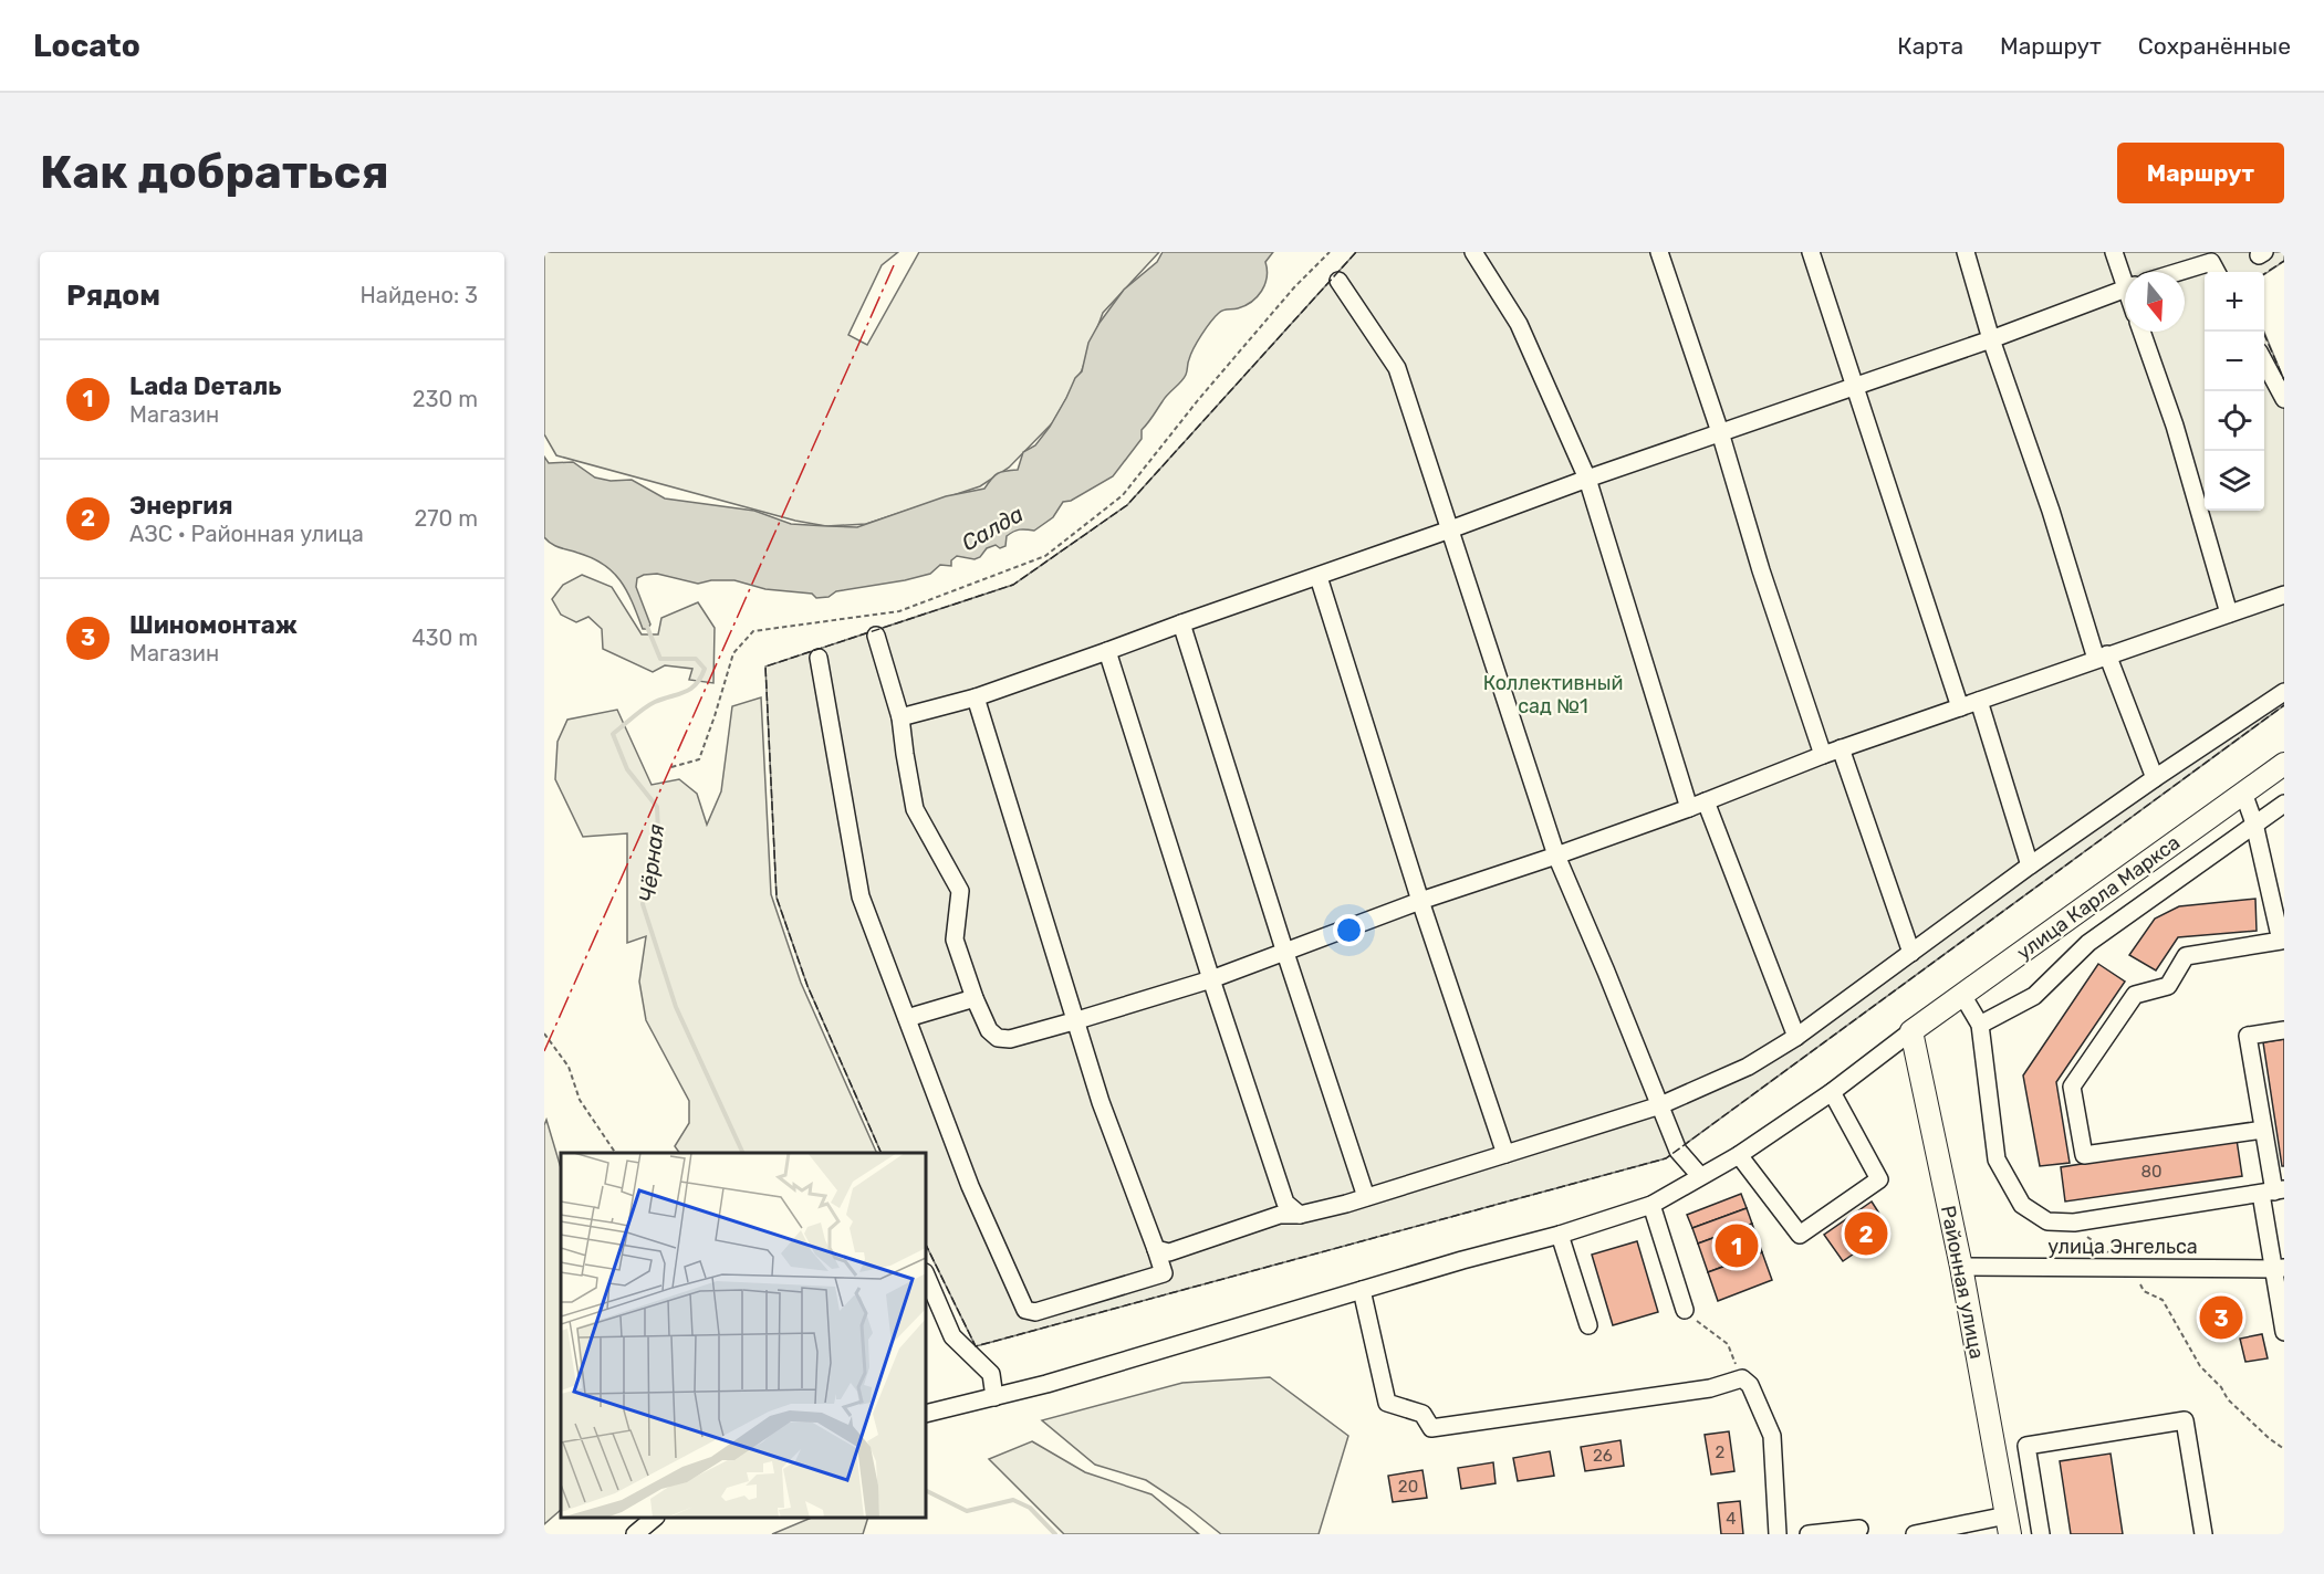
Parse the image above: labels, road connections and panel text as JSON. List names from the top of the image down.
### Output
{
  "streets": {
    "main road": ["улица Карла Маркса", "Районная улица"],
    "street": ["улица Энгельса"]
  },
  "crossings": [
    ["улица Карла Маркса", "Районная улица"],
    ["улица Энгельса", "Районная улица"]
  ],
  "water": ["Салда", "Чёрная"],
  "parks": ["Коллективный сад №1"],
  "house_numbers": [
    "80",
    "2",
    "26",
    "20",
    "4"
  ],
  "north": "bottom",
  "page": {
    "header": "Locato",
    "nav": ["Карта", "Маршрут", "Сохранённые"],
    "buttons": "Маршрут",
    "title": "Как добраться",
    "heading": ["Рядом", "Найдено: 3"],
    "map_buttons": ["+", "−"],
    "list": [
      {
        "mark": "1",
        "name": "Lada Dеталь",
        "note": "Магазин",
        "value": "230 m"
      },
      {
        "mark": "2",
        "name": "Энергия",
        "note": "АЗС · Районная улица",
        "value": "270 m"
      },
      {
        "mark": "3",
        "name": "Шиномонтаж",
        "note": "Магазин",
        "value": "430 m"
      }
    ],
    "pins": ["2", "1", "3"]
  }
}
